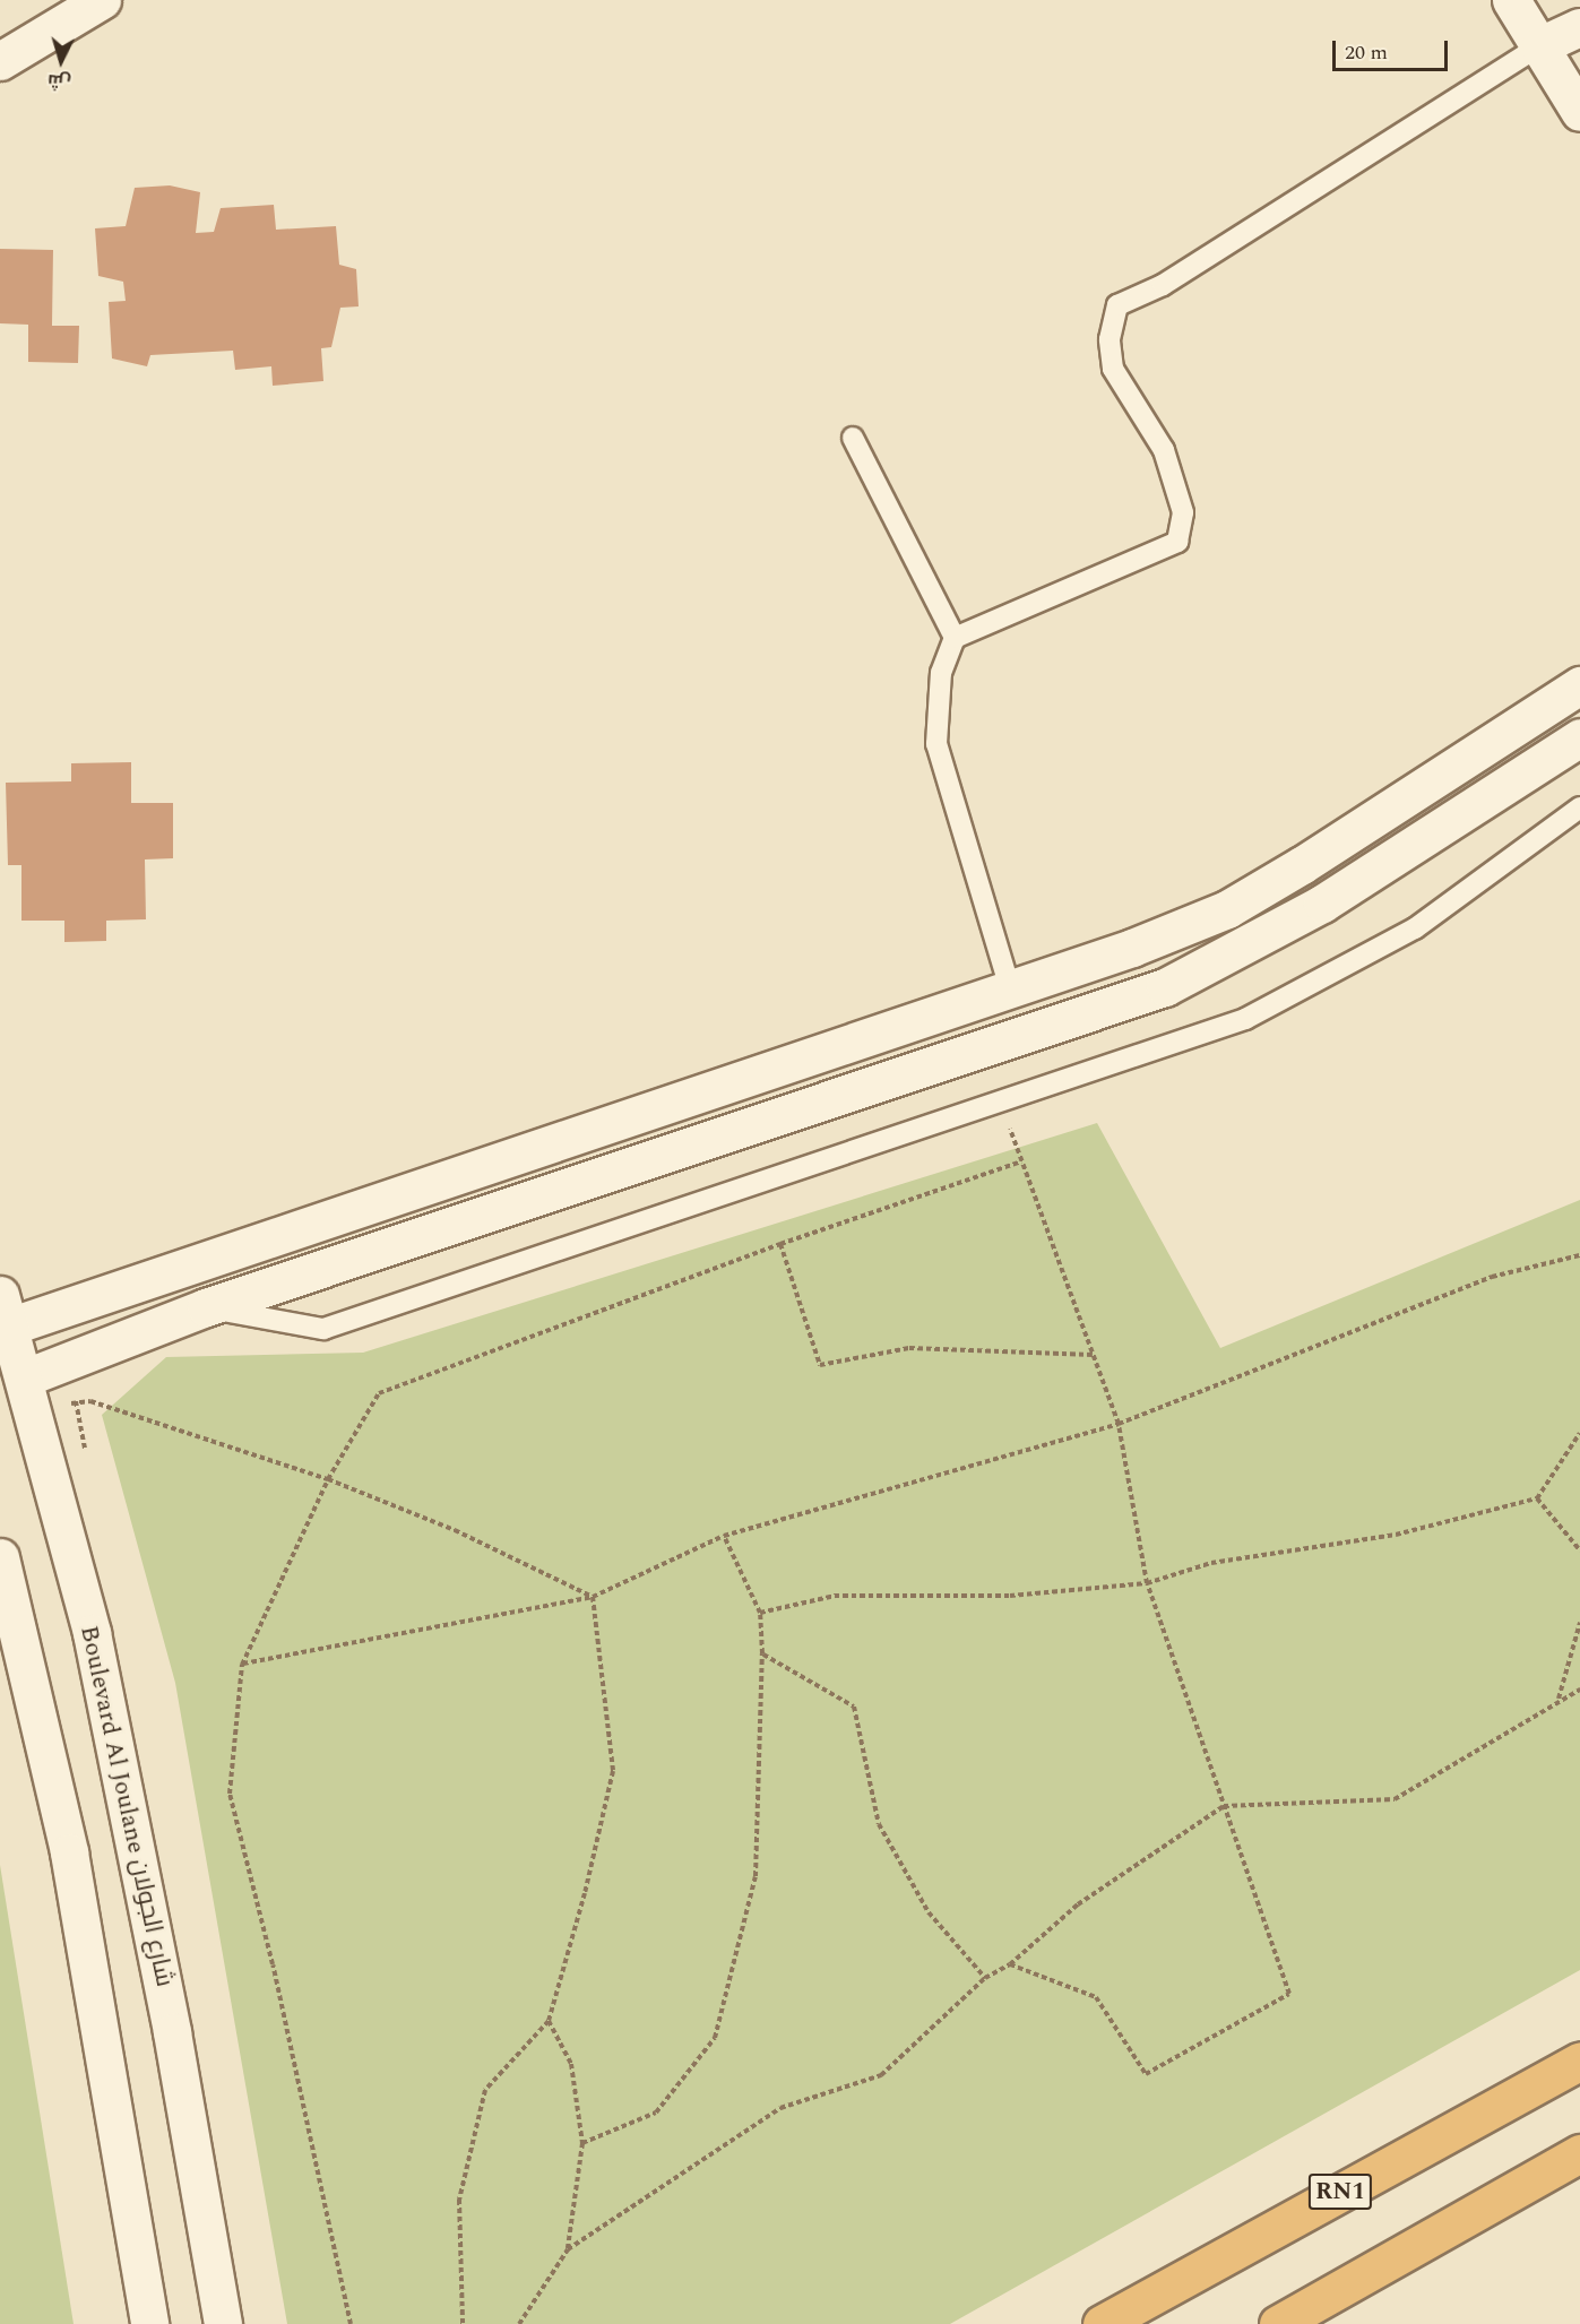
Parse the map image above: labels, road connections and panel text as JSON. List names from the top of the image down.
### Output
{
  "streets": {
    "highway": ["RN1"],
    "street": ["Boulevard Al Joulane شارع الجولان"]
  },
  "scale_bar": "20 m",
  "north": "bottom"
}
